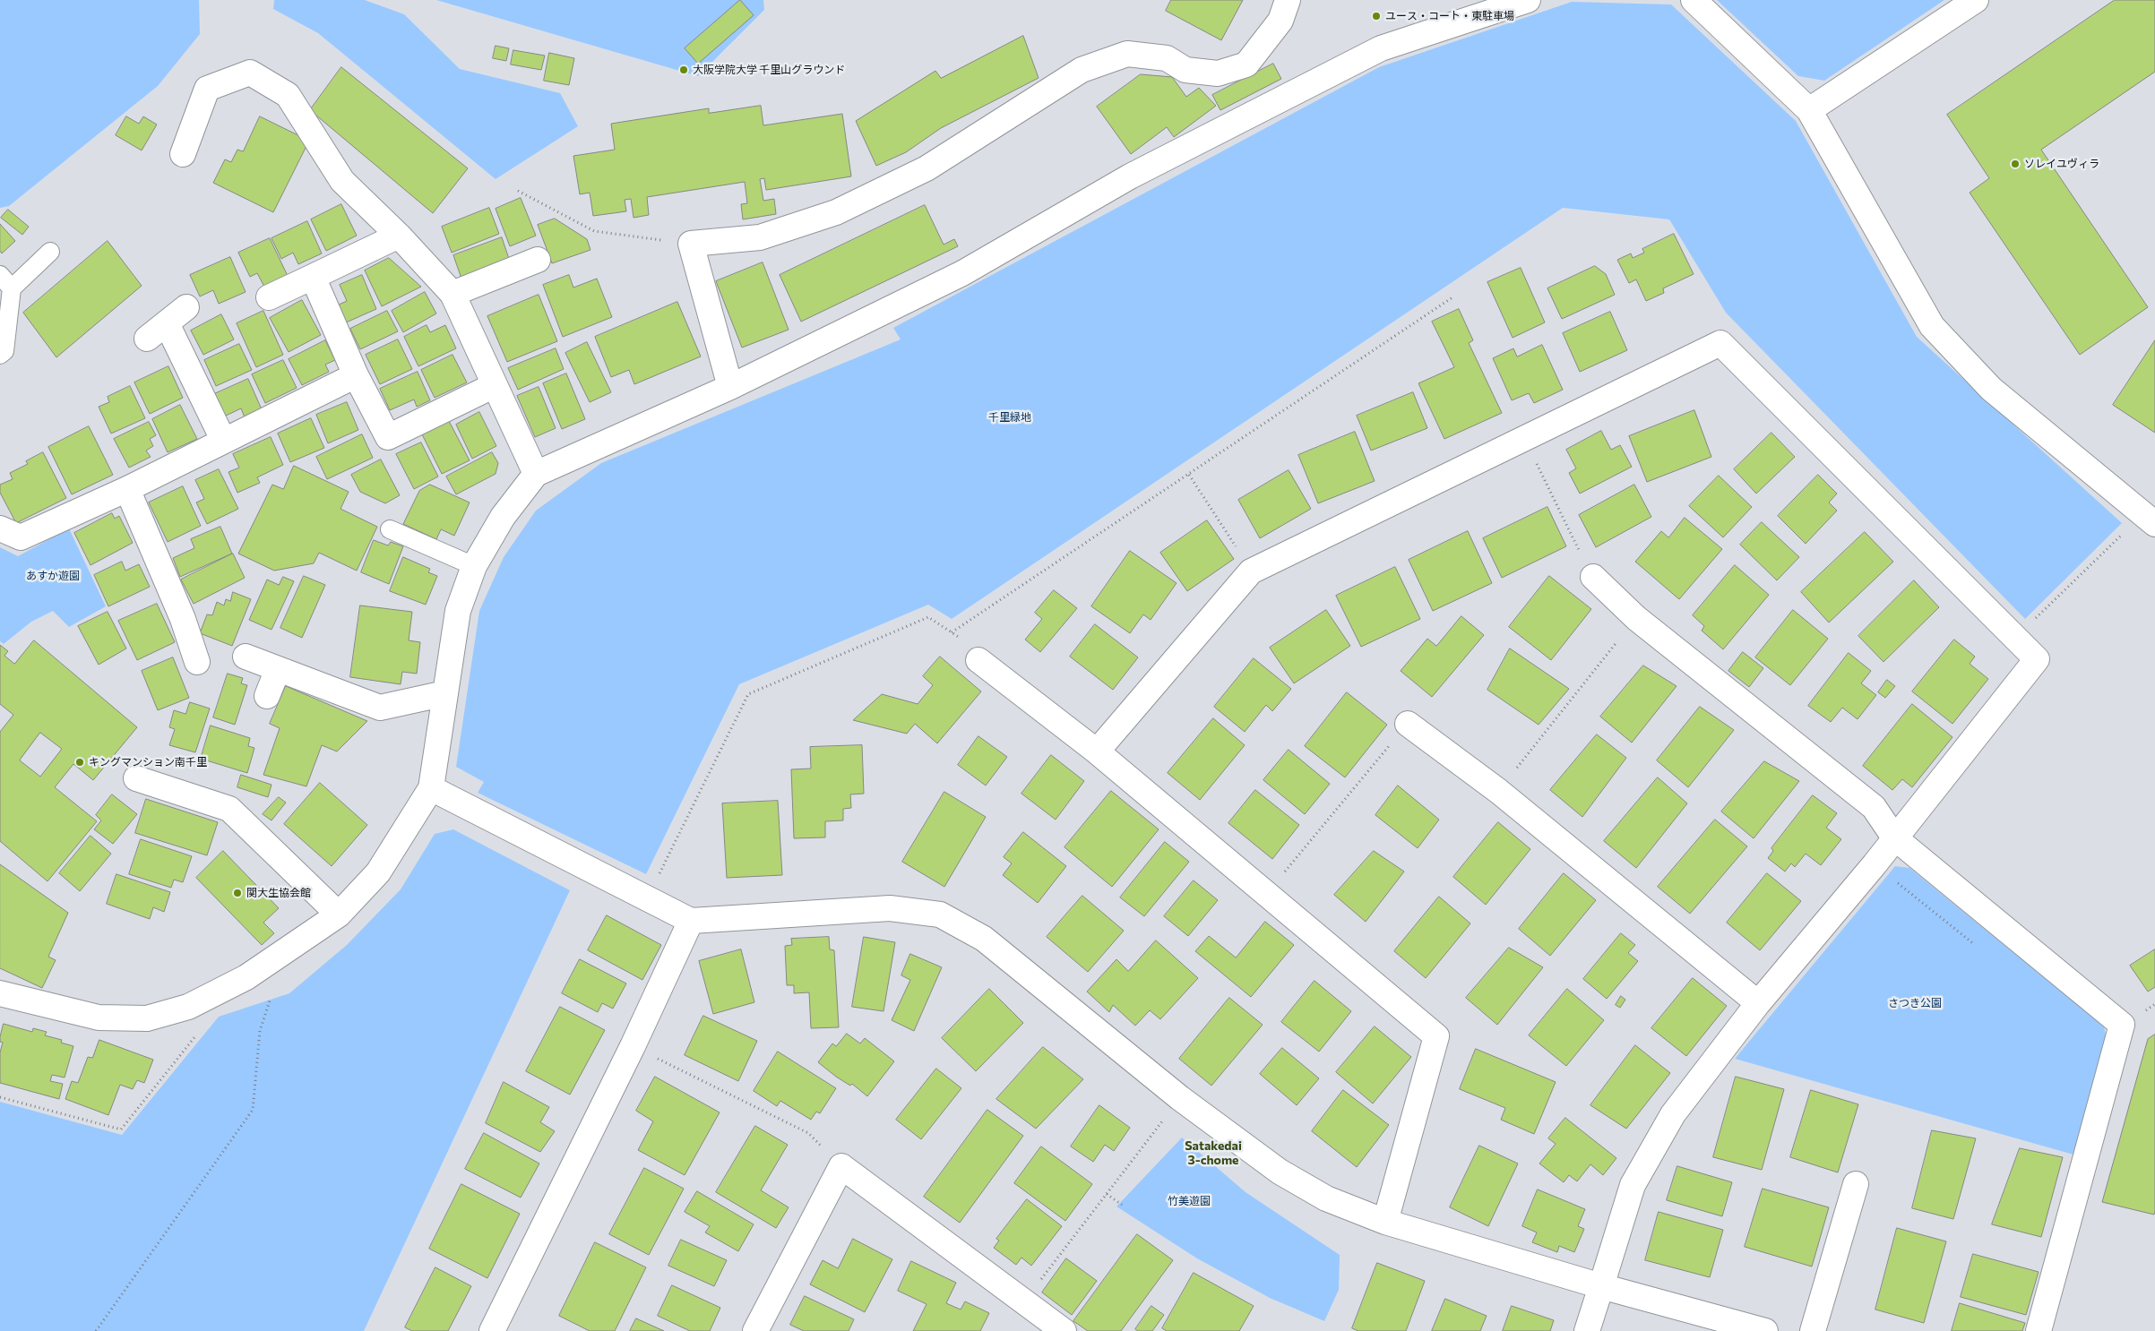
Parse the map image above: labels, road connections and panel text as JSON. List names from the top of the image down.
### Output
{
  "districts": ["Satakedai 3-chome"],
  "parks": [
    "千里緑地",
    "あすか遊園",
    "さつき公園",
    "竹美遊園"
  ],
  "places": [
    "ユース・コート・東駐車場",
    "大阪学院大学 千里山グラウンド",
    "ソレイユヴィラ",
    "キングマンション南千里",
    "関大生協会館"
  ]
}
